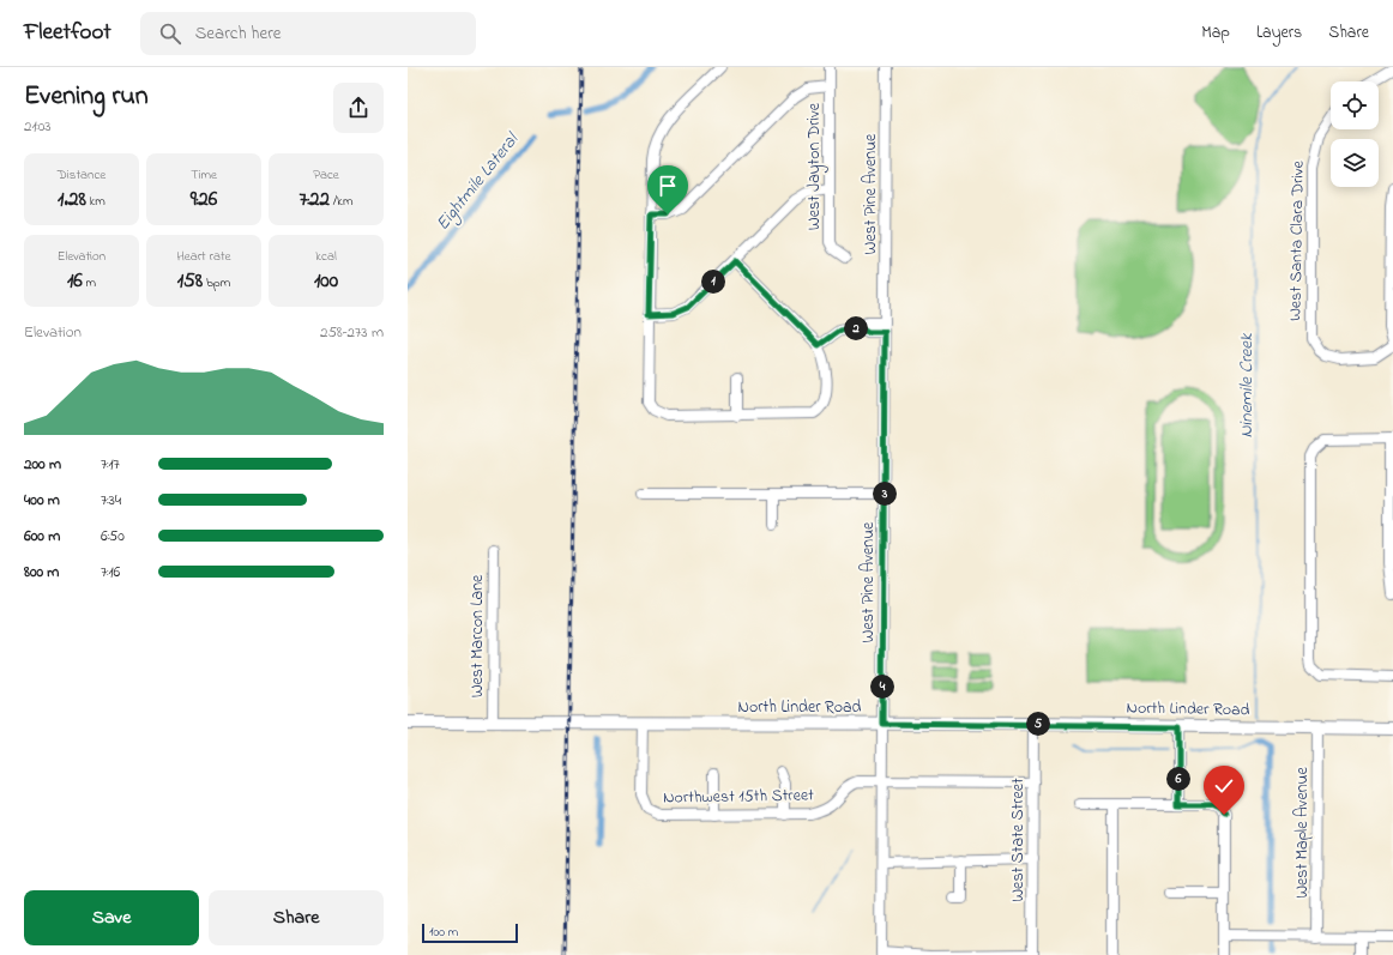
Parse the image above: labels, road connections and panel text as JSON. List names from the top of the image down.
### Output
{
  "streets": {
    "main road": ["North Linder Road"],
    "street": [
      "West Jayton Drive",
      "West Pine Avenue",
      "West Santa Clara Drive",
      "West Marcon Lane",
      "Northwest 15th Street",
      "West Maple Avenue",
      "West State Street"
    ]
  },
  "crossings": [
    ["West Pine Avenue", "North Linder Road"],
    ["West Pine Avenue", "Northwest 15th Street"],
    ["West Marcon Lane", "North Linder Road"],
    ["North Linder Road", "Northwest 15th Street"],
    ["North Linder Road", "West Maple Avenue"],
    ["North Linder Road", "West State Street"],
    ["Northwest 15th Street", "West State Street"]
  ],
  "water": ["Eightmile Lateral", "Ninemile Creek"],
  "scale_bar": "100 m",
  "page": {
    "header": "Fleetfoot",
    "search": "Search here",
    "nav": ["Map", "Layers", "Share"],
    "heading": ["Evening run", "21:03"],
    "stats": [
      ["Distance", "1.28 km"],
      ["Time", "9:26"],
      ["Pace", "7:22 /km"],
      ["Elevation", "16 m"],
      ["Heart rate", "158 bpm"],
      ["kcal", "100"]
    ],
    "pins": [
      "1",
      "2",
      "3",
      "4",
      "5",
      "6"
    ],
    "chart": ["Elevation", "258–273 m"],
    "list": [
      {
        "name": "200 m",
        "note": "7:17"
      },
      {
        "name": "400 m",
        "note": "7:34"
      },
      {
        "name": "600 m",
        "note": "6:50"
      },
      {
        "name": "800 m",
        "note": "7:16"
      }
    ],
    "buttons": ["Save", "Share"],
    "scale": "100 m"
  }
}
